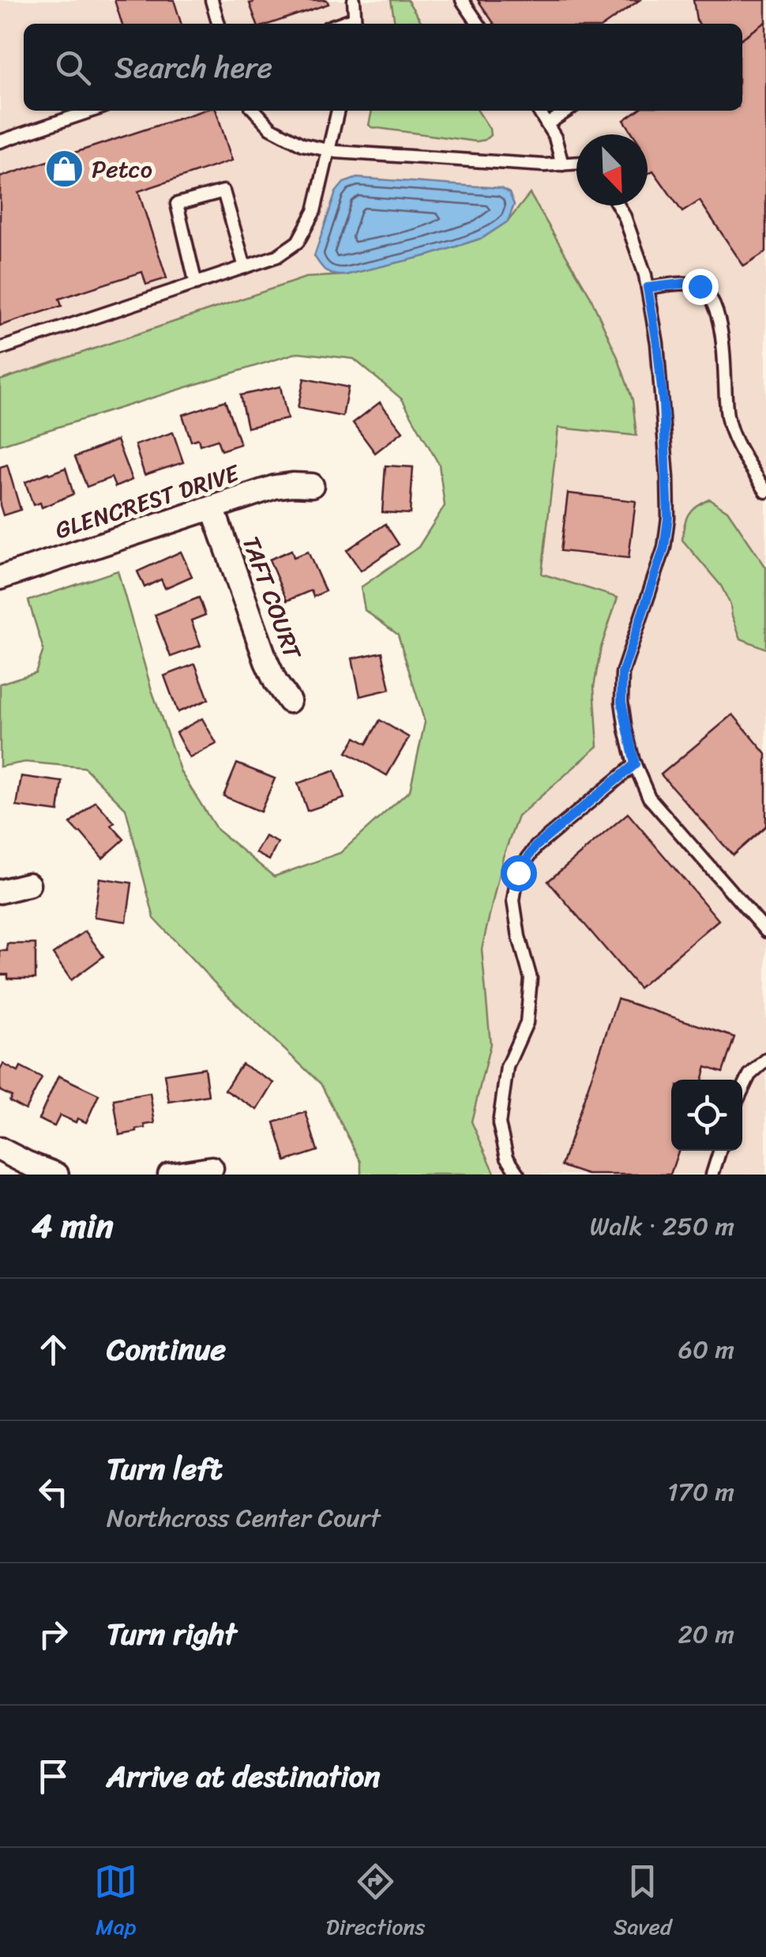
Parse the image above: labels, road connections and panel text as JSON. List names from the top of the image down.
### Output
{
  "streets": {
    "street": ["GLENCREST DRIVE", "TAFT COURT"]
  },
  "crossings": [
    ["GLENCREST DRIVE", "TAFT COURT"]
  ],
  "places": {
    "shop": ["Petco"]
  },
  "north": "bottom right",
  "page": {
    "search": "Search here",
    "heading": ["4 min", "Walk · 250 m"],
    "list": [
      ["Continue", "60 m"],
      ["Turn left", "Northcross Center Court", "170 m"],
      ["Turn right", "20 m"],
      "Arrive at destination"
    ],
    "nav": ["Map", "Directions", "Saved"]
  }
}
